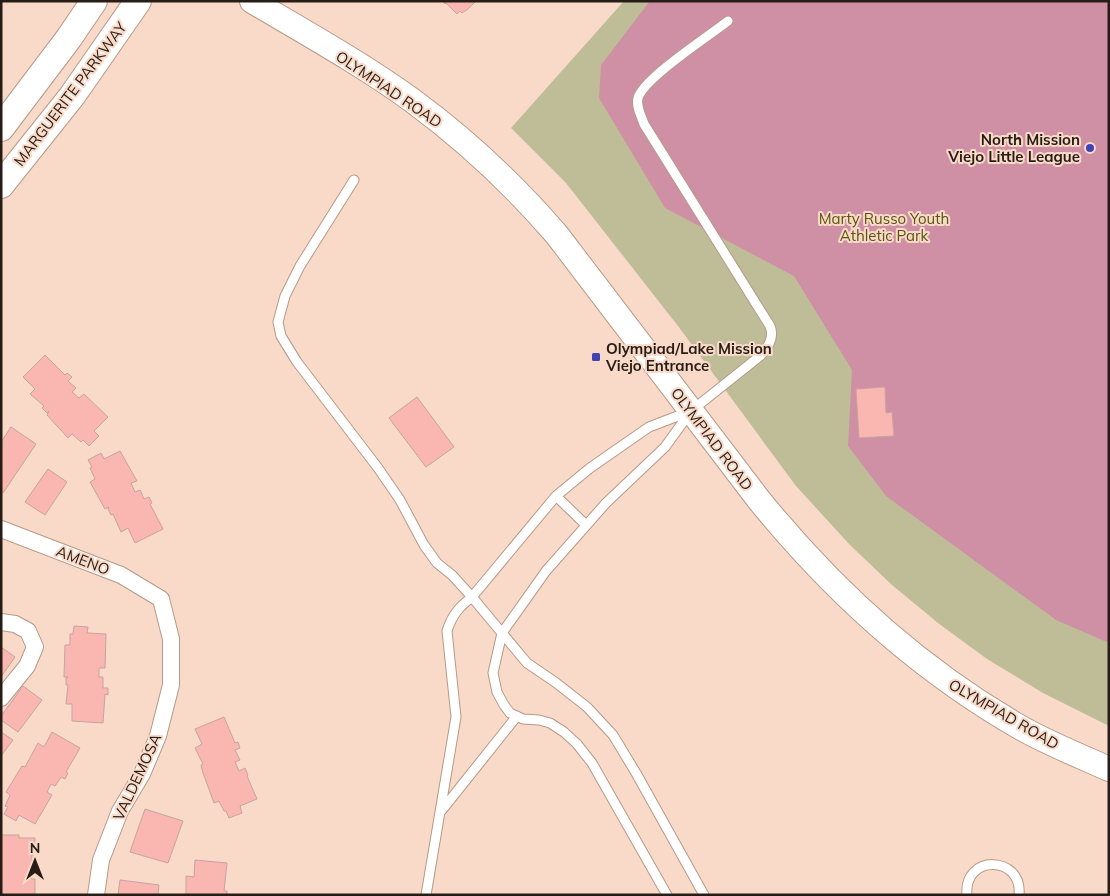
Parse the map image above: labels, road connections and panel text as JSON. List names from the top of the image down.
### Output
{
  "streets": {
    "main road": ["OLYMPIAD ROAD", "MARGUERITE PARKWAY"],
    "street": ["AMENO", "VALDEMOSA"]
  },
  "crossings": [
    ["AMENO", "VALDEMOSA"]
  ],
  "parks": ["Marty Russo Youth Athletic Park"],
  "places": {
    "other": ["North Mission Viejo Little League"],
    "transit": ["Olympiad/Lake Mission Viejo Entrance"]
  },
  "north": "top"
}
